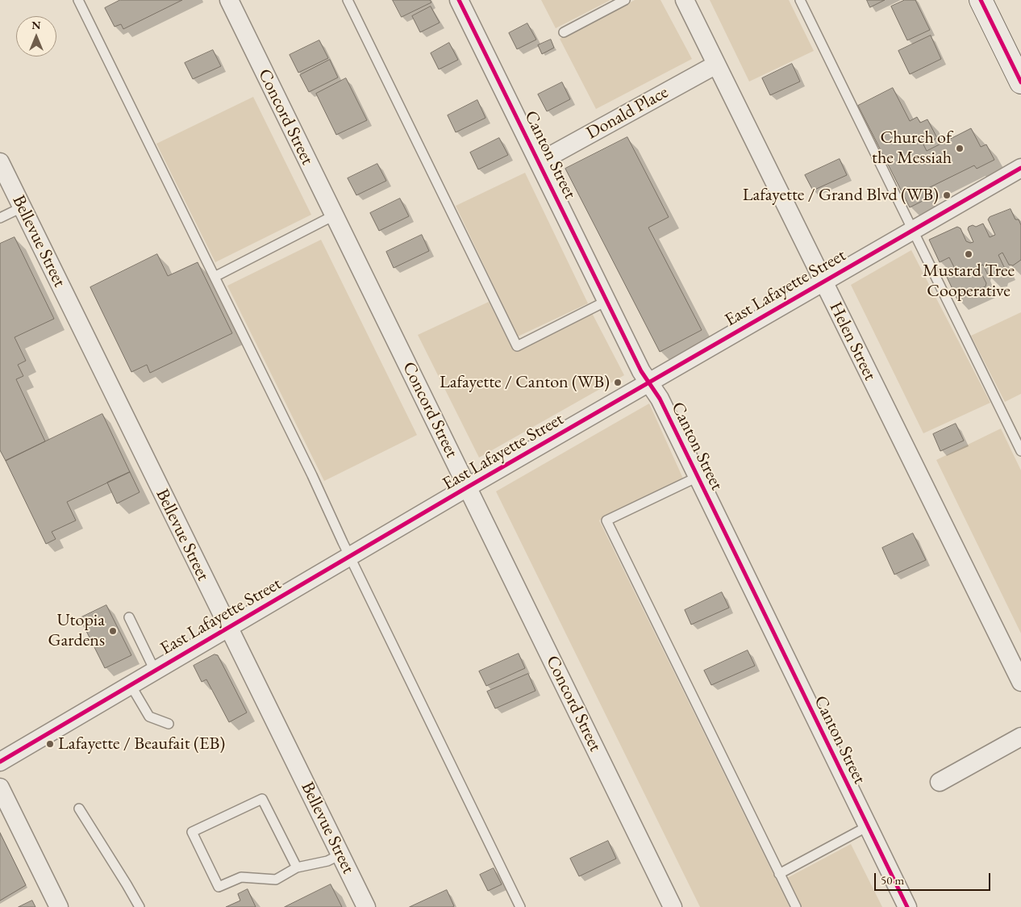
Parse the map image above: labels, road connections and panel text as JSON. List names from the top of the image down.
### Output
{
  "streets": {
    "street": [
      "Donald Place",
      "Concord Street",
      "Canton Street",
      "Bellevue Street",
      "East Lafayette Street",
      "Helen Street"
    ]
  },
  "crossings": [
    ["Donald Place", "Canton Street"],
    ["Donald Place", "Helen Street"],
    ["Concord Street", "East Lafayette Street"],
    ["Canton Street", "East Lafayette Street"],
    ["Bellevue Street", "East Lafayette Street"],
    ["East Lafayette Street", "Helen Street"]
  ],
  "places": [
    "Church of the Messiah",
    "Lafayette / Grand Blvd (WB)",
    "Mustard Tree Cooperative",
    "Lafayette / Canton (WB)",
    "Utopia Gardens",
    "Lafayette / Beaufait (EB)"
  ],
  "scale_bar": "50 m",
  "north": "top"
}
